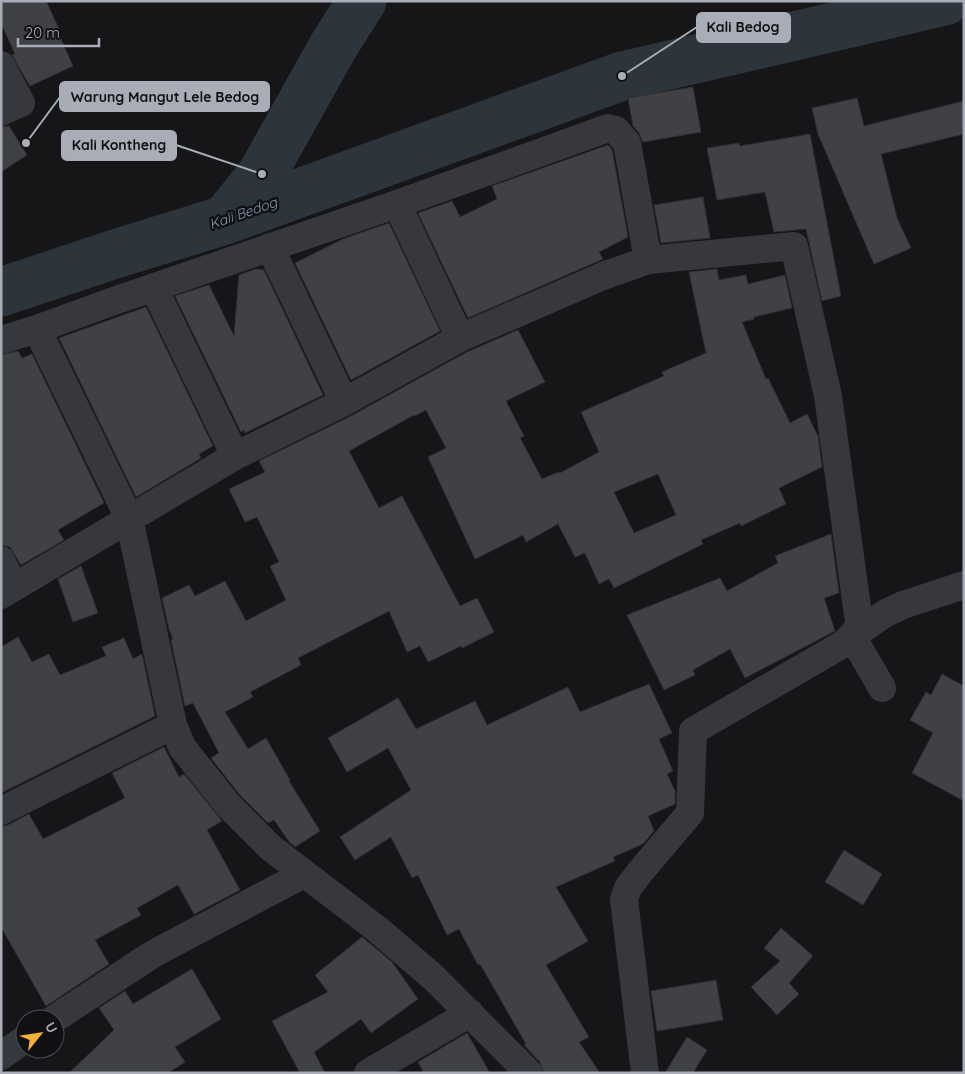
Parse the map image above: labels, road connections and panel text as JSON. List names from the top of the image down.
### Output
{
  "water": ["Kali Bedog"],
  "places": ["Kali Bedog", "Warung Mangut Lele Bedog", "Kali Kontheng"],
  "scale_bar": "20 m",
  "north": "top right"
}
